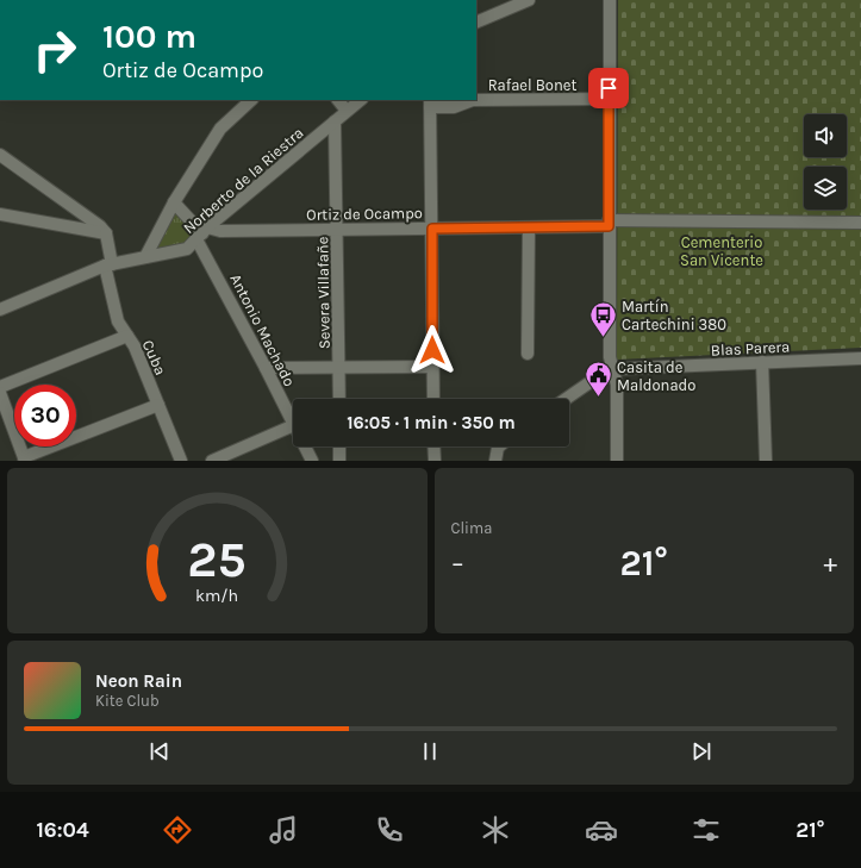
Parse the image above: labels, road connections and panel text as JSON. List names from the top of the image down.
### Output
{
  "streets": {
    "street": [
      "Rafael Bonet",
      "Norberto de la Riestra",
      "Ortiz de Ocampo",
      "Severa Villafañe",
      "Antonio Machado",
      "Blas Parera",
      "Cuba"
    ]
  },
  "crossings": [
    ["Norberto de la Riestra", "Ortiz de Ocampo"],
    ["Norberto de la Riestra", "Severa Villafañe"],
    ["Norberto de la Riestra", "Antonio Machado"],
    ["Norberto de la Riestra", "Cuba"],
    ["Ortiz de Ocampo", "Severa Villafañe"],
    ["Ortiz de Ocampo", "Antonio Machado"]
  ],
  "parks": ["Cementerio San Vicente"],
  "places": {
    "bus stop": ["Martín Cartechini 380"],
    "public building": ["Casita de Maldonado"]
  },
  "page": {
    "turn": ["100 m", "Ortiz de Ocampo"],
    "limit": "30",
    "trip": "16:05 · 1 min · 350 m",
    "tile": "Clima",
    "heat": ["−", "21°", "+"],
    "song": ["Neon Rain", "Kite Club"],
    "tabs": ["16:04", "21°"],
    "gauge": ["25", "km/h"]
  }
}
